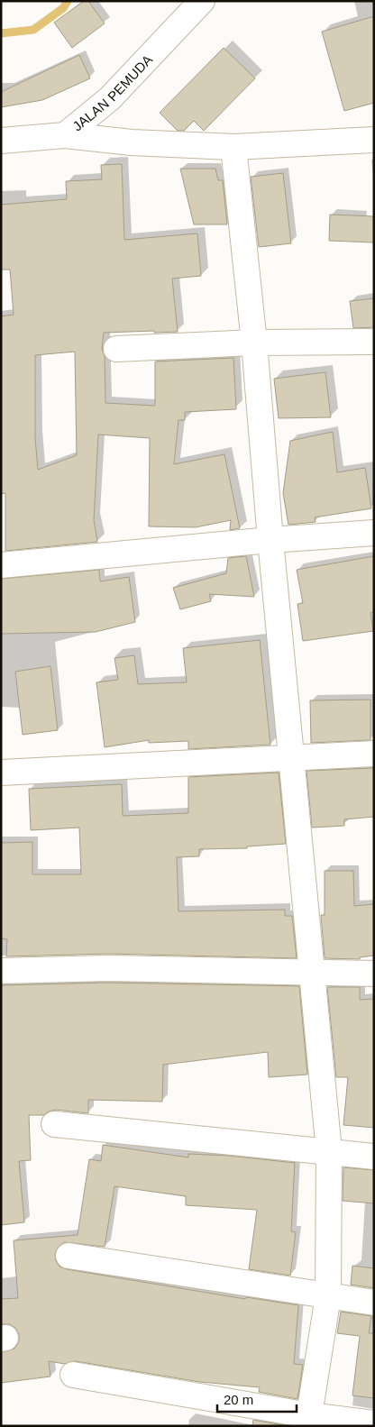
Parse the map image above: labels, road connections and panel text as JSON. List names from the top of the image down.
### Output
{
  "streets": {
    "street": ["JALAN PEMUDA"]
  },
  "scale_bar": "20 m"
}
